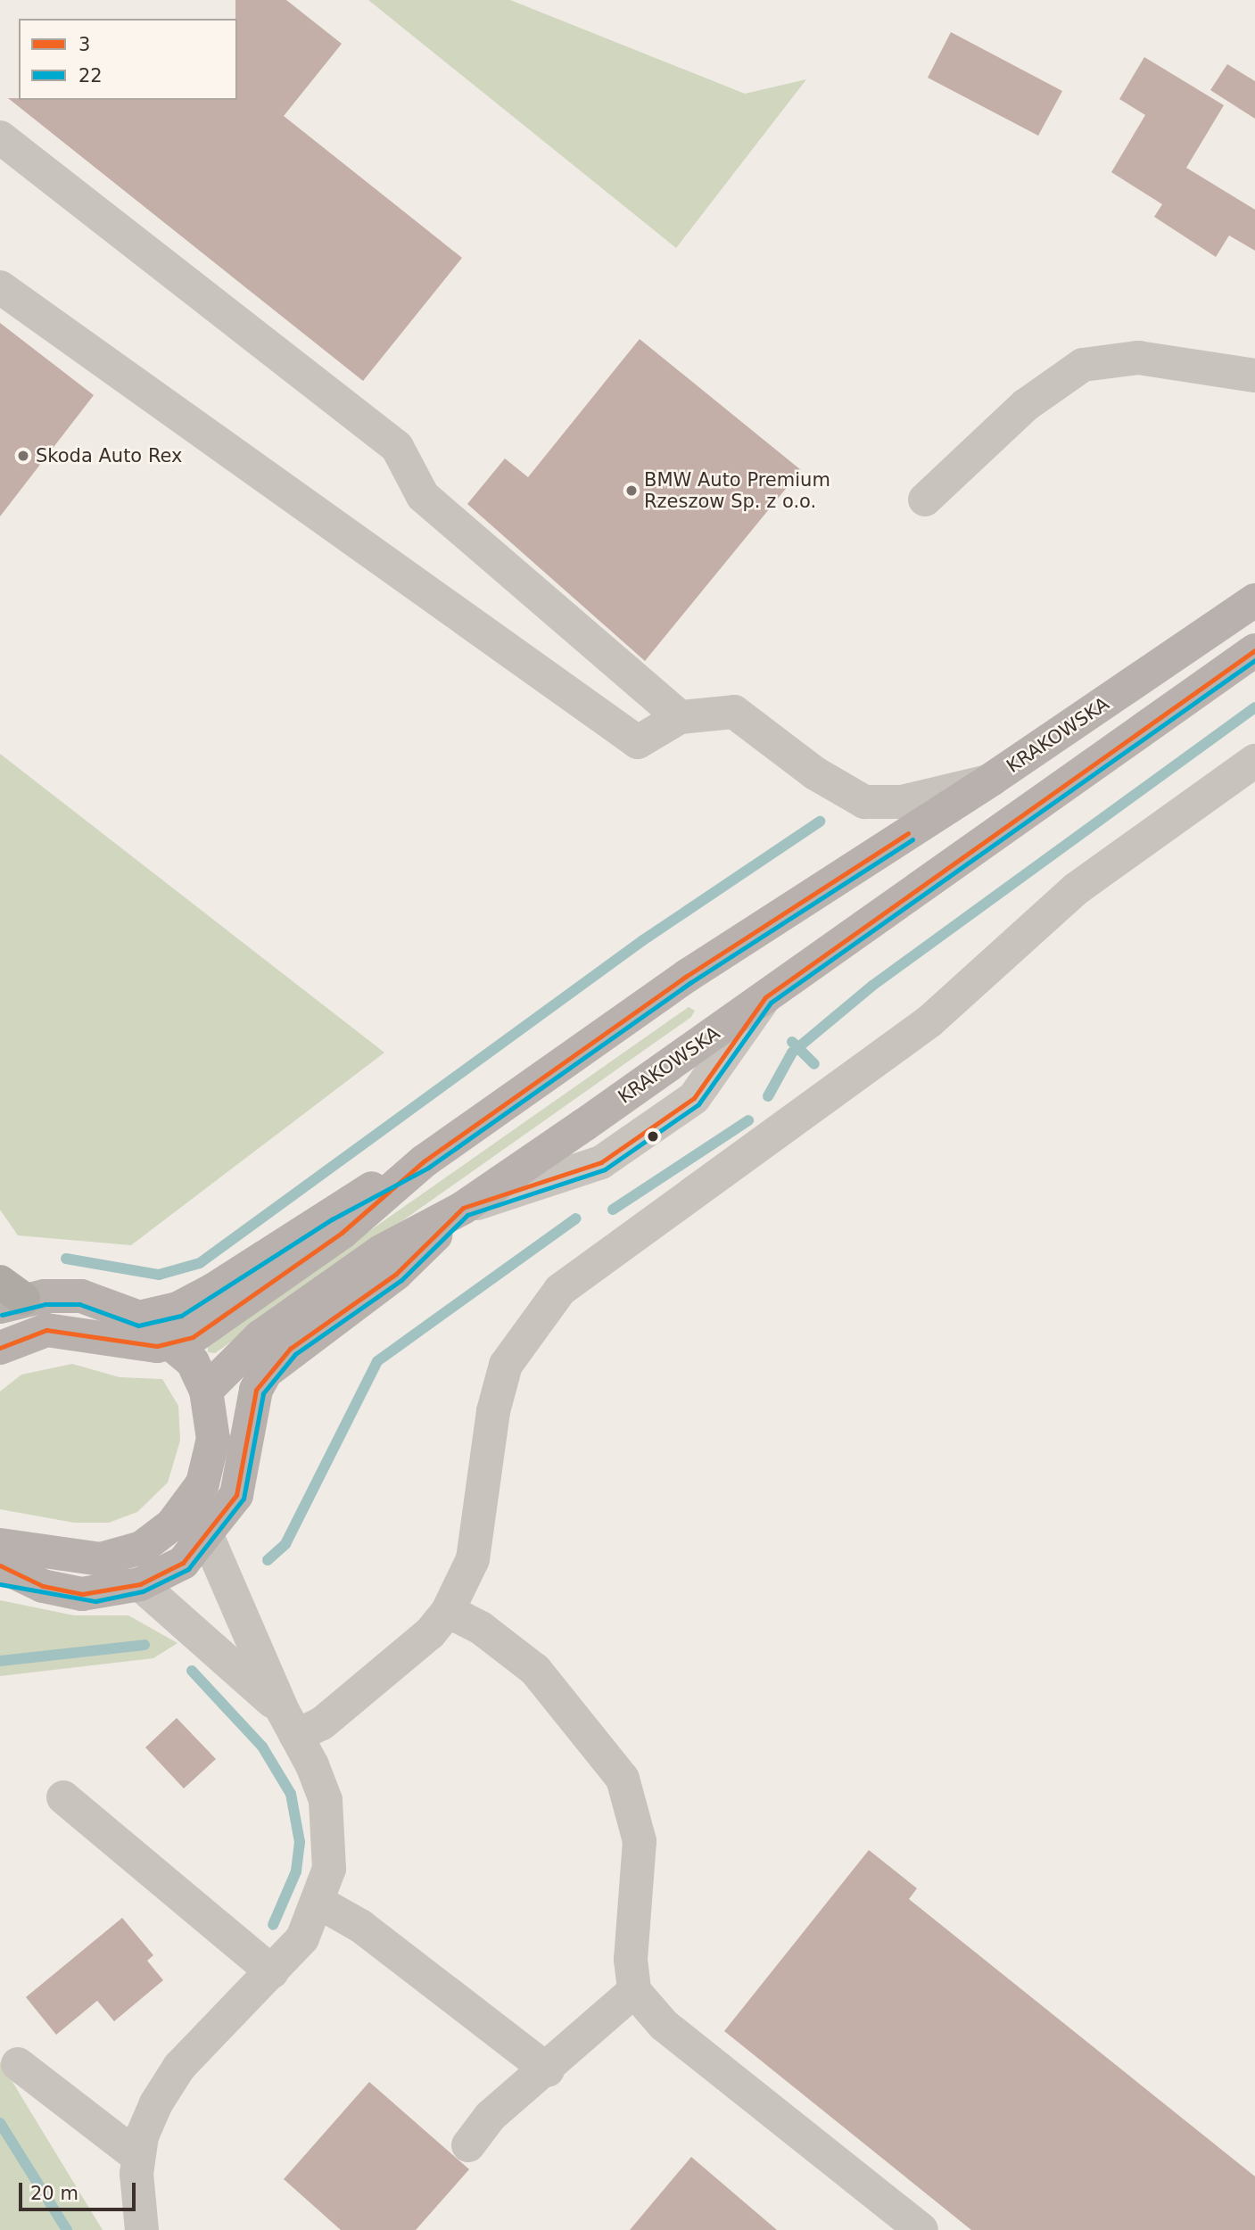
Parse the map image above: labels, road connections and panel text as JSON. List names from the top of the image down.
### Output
{
  "streets": {
    "main road": ["KRAKOWSKA"]
  },
  "places": ["Skoda Auto Rex", "BMW Auto Premium Rzeszow Sp. z o.o."],
  "lines": ["transit line 3", "transit line 22"],
  "legend": ["3", "22"],
  "scale_bar": "20 m"
}
